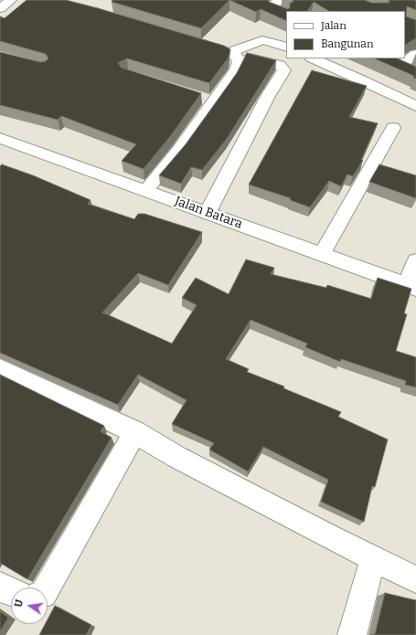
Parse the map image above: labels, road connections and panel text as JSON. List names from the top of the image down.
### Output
{
  "streets": {
    "street": ["Jalan Batara"]
  },
  "legend": ["Jalan", "Bangunan"],
  "north": "left"
}
